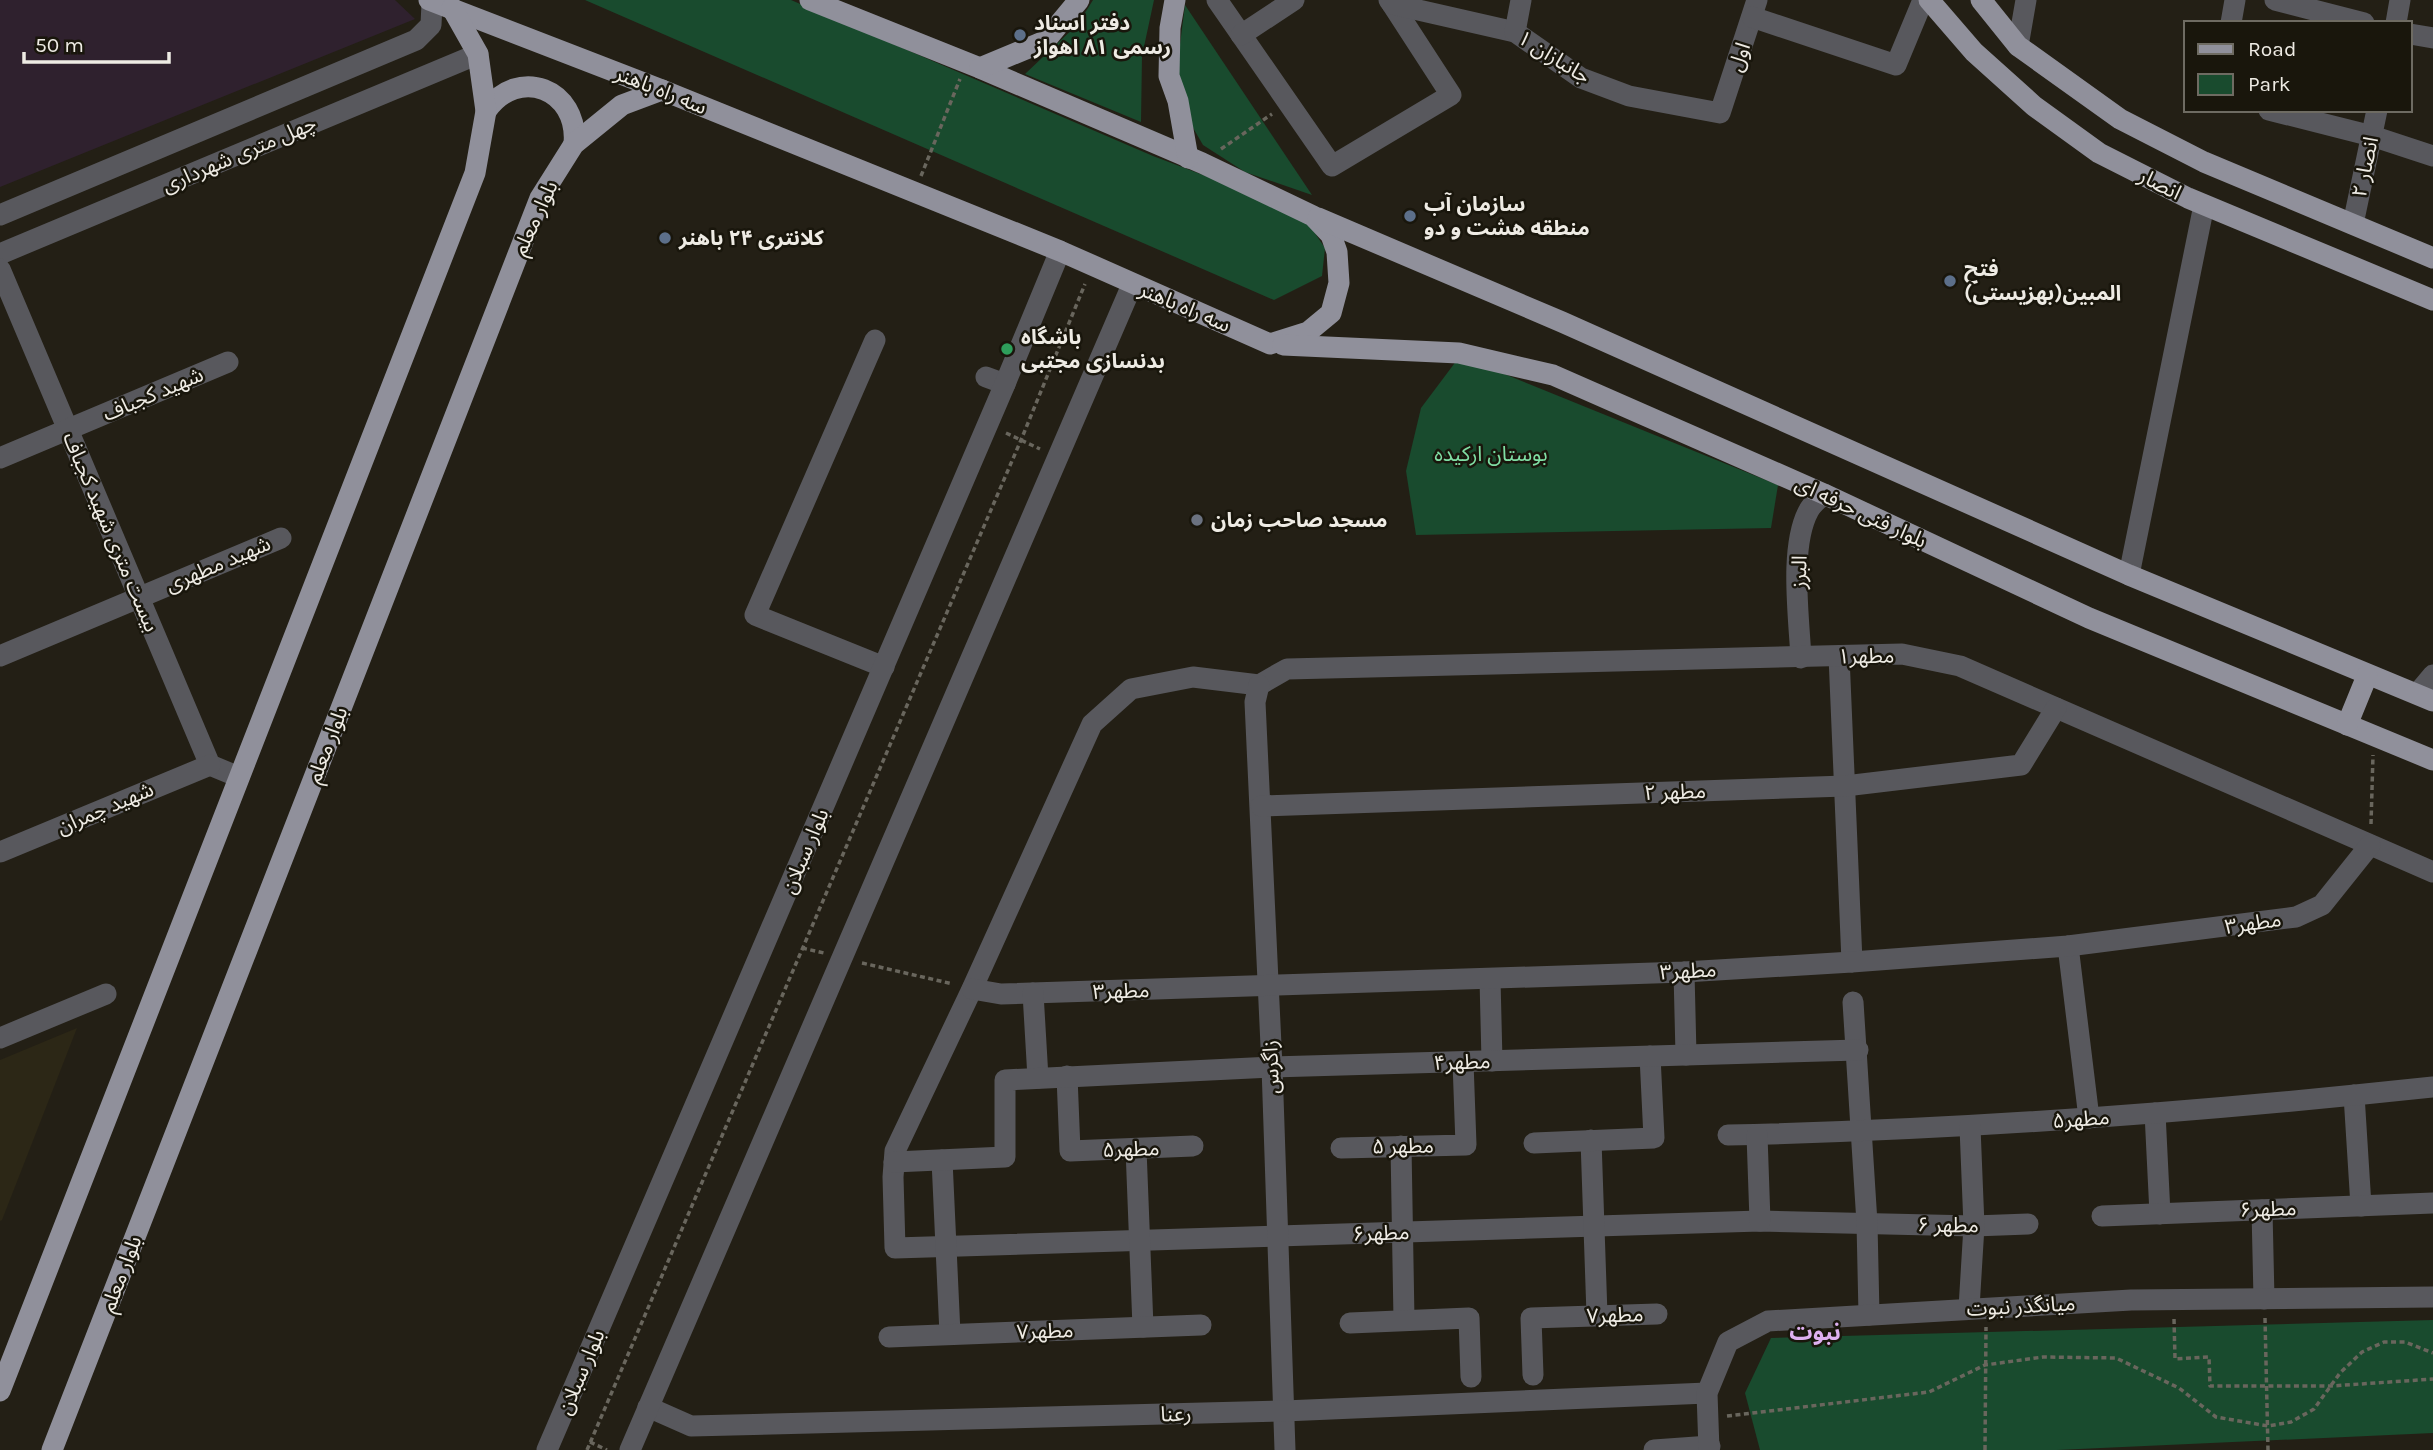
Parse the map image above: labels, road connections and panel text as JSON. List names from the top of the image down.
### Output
{
  "streets": {
    "main road": [
      "سه راه باهنر",
      "انصار",
      "بلوار معلم",
      "بلوار فنی حرفه ای"
    ],
    "street": [
      "جانبازان ۱",
      "اول",
      "چهل متری شهرداری",
      "انصار ۲",
      "شهید کجباف",
      "بیست متری شهید کجباف",
      "شهید مطهری",
      "البرز",
      "مطهر۱",
      "مطهر ۲",
      "شهید چمران",
      "بلوار سبلان",
      "مطهر۳",
      "مطهر۴",
      "زاگرس",
      "مطهر۵",
      "مطهر ۵",
      "مطهر۶",
      "مطهر ۶",
      "میانگذر نبوت",
      "مطهر۷",
      "رعنا"
    ]
  },
  "crossings": [
    ["جانبازان ۱", "اول"],
    ["سه راه باهنر", "بلوار معلم"],
    ["سه راه باهنر", "بلوار فنی حرفه ای"],
    ["سه راه باهنر", "بلوار سبلان"],
    ["انصار ۲", "انصار"],
    ["شهید کجباف", "بیست متری شهید کجباف"],
    ["بلوار فنی حرفه ای", "البرز"],
    ["بیست متری شهید کجباف", "شهید مطهری"],
    ["بیست متری شهید کجباف", "شهید چمران"],
    ["البرز", "مطهر۱"],
    ["مطهر۱", "مطهر ۲"],
    ["مطهر۱", "مطهر۳"],
    ["مطهر۱", "زاگرس"],
    ["مطهر ۲", "زاگرس"],
    ["مطهر۳", "زاگرس"],
    ["مطهر۴", "زاگرس"],
    ["مطهر۴", "مطهر۵"],
    ["مطهر۴", "مطهر ۵"],
    ["زاگرس", "مطهر۶"],
    ["زاگرس", "رعنا"],
    ["مطهر۶", "مطهر ۶"],
    ["میانگذر نبوت", "رعنا"]
  ],
  "districts": ["نبوت"],
  "parks": ["بوستان ارکیده"],
  "places": [
    "دفتر اسناد رسمی ۸۱ اهواز",
    "سازمان آب منطقه هشت و دو",
    "کلانتری ۲۴ باهنر",
    "فتح المبین(بهزیستی)",
    "باشگاه بدنسازی مجتبی",
    "مسجد صاحب زمان"
  ],
  "legend": ["Road", "Park"],
  "scale_bar": "50 m"
}
